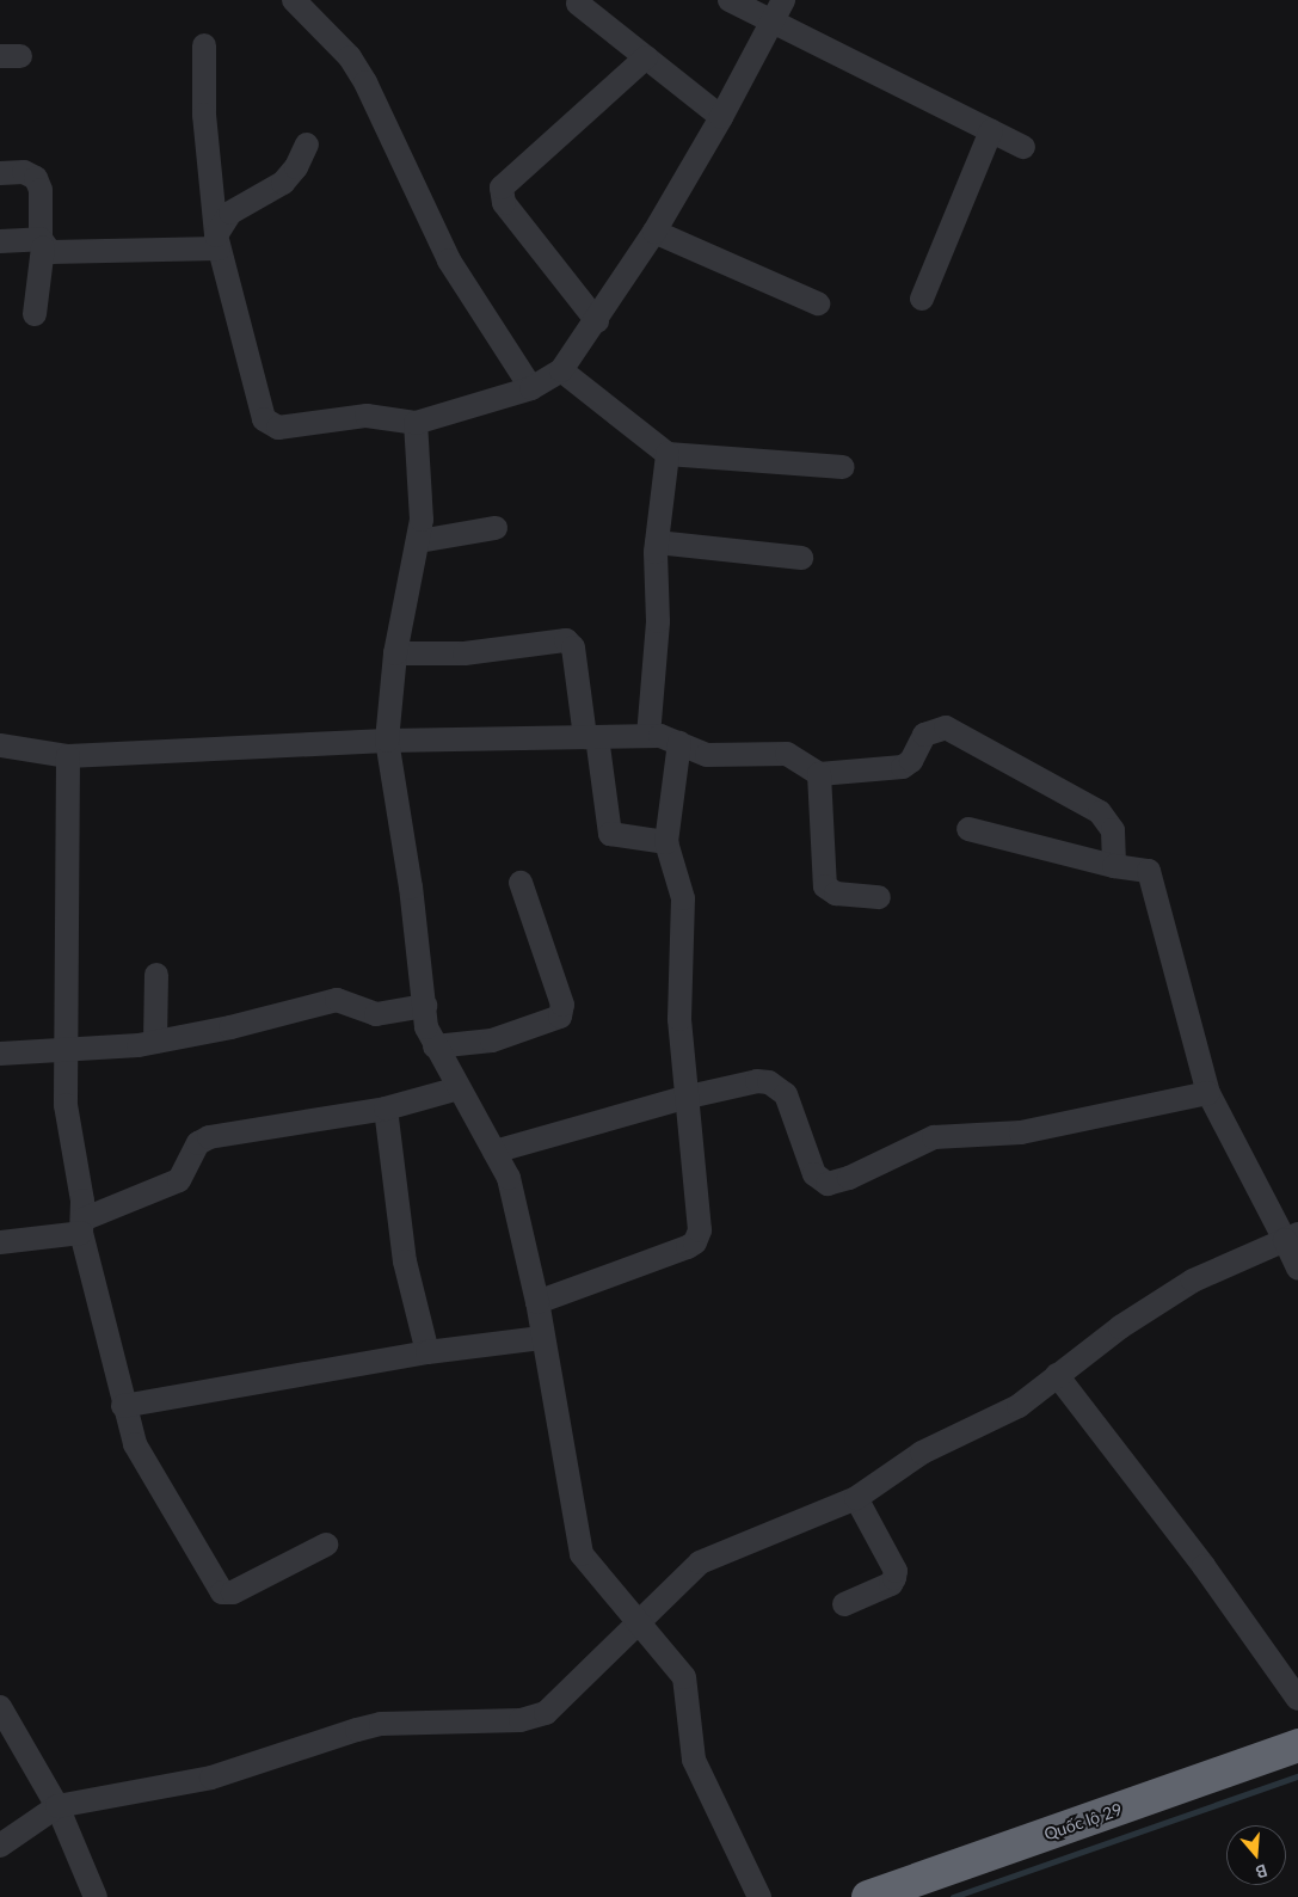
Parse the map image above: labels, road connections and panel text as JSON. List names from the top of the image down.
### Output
{
  "streets": {
    "highway": ["Quốc lộ 29"]
  },
  "north": "bottom"
}
